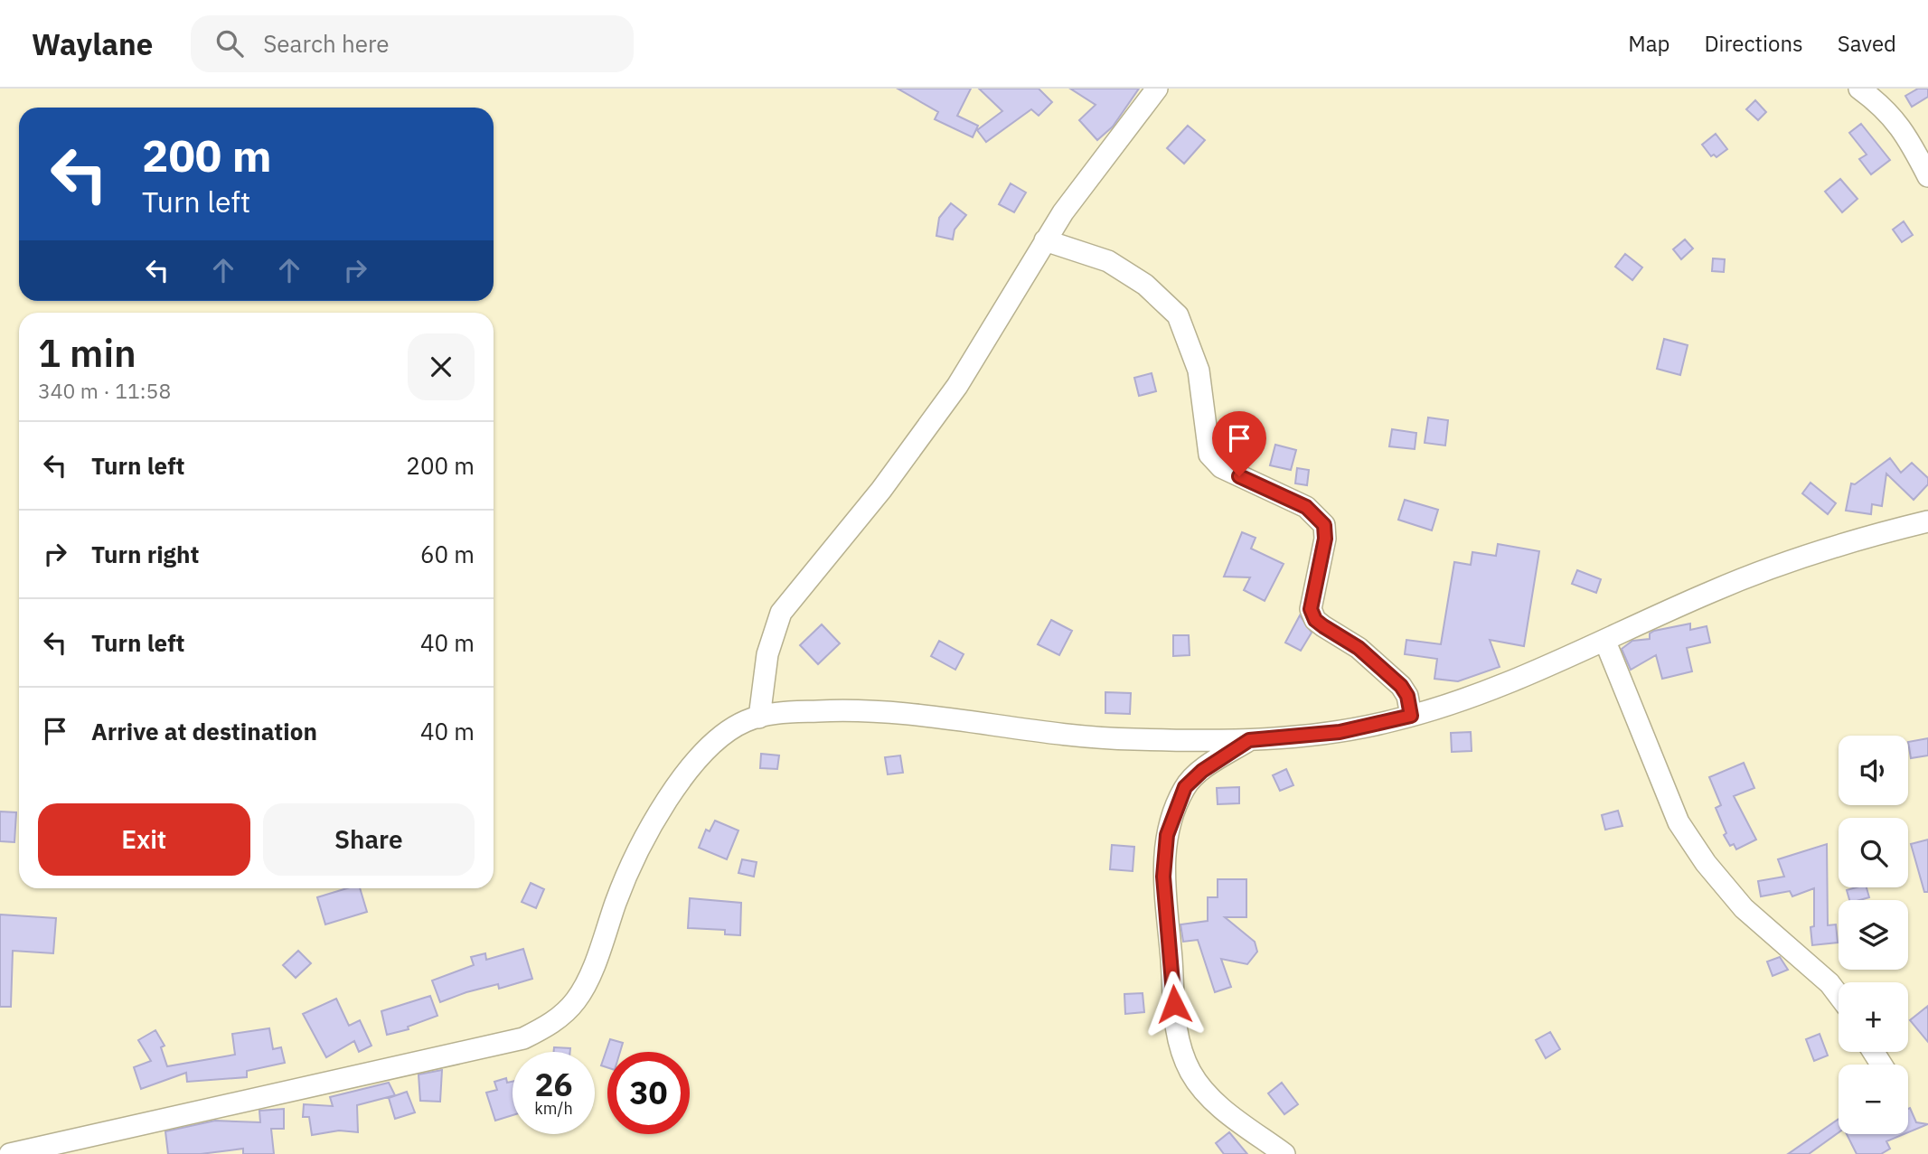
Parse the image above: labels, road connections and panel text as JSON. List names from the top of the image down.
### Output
{
  "page": {
    "header": "Waylane",
    "search": "Search here",
    "nav": ["Map", "Directions", "Saved"],
    "turn": ["200 m", "Turn left"],
    "heading": ["1 min", "340 m · 11:58"],
    "list": [
      {
        "name": "Turn left",
        "value": "200 m"
      },
      {
        "name": "Turn right",
        "value": "60 m"
      },
      {
        "name": "Turn left",
        "value": "40 m"
      },
      {
        "name": "Arrive at destination",
        "value": "40 m"
      }
    ],
    "map_buttons": ["+", "−"],
    "buttons": ["Exit", "Share"],
    "speed": "26 km/h",
    "limit": "30"
  }
}
